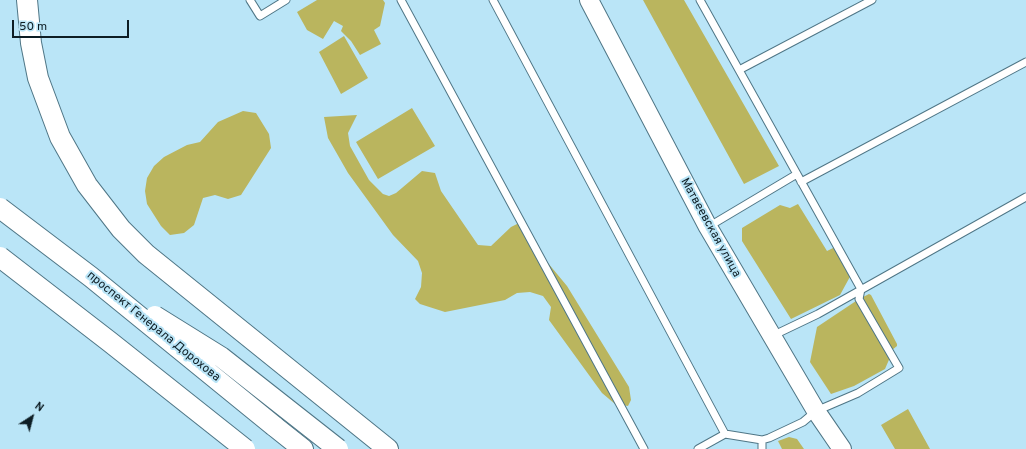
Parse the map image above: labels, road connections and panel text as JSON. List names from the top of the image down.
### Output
{
  "streets": {
    "main road": ["проспект Генерала Дорохова"],
    "street": ["Матвеевская улица"]
  },
  "scale_bar": "50 m",
  "north": "top right"
}
